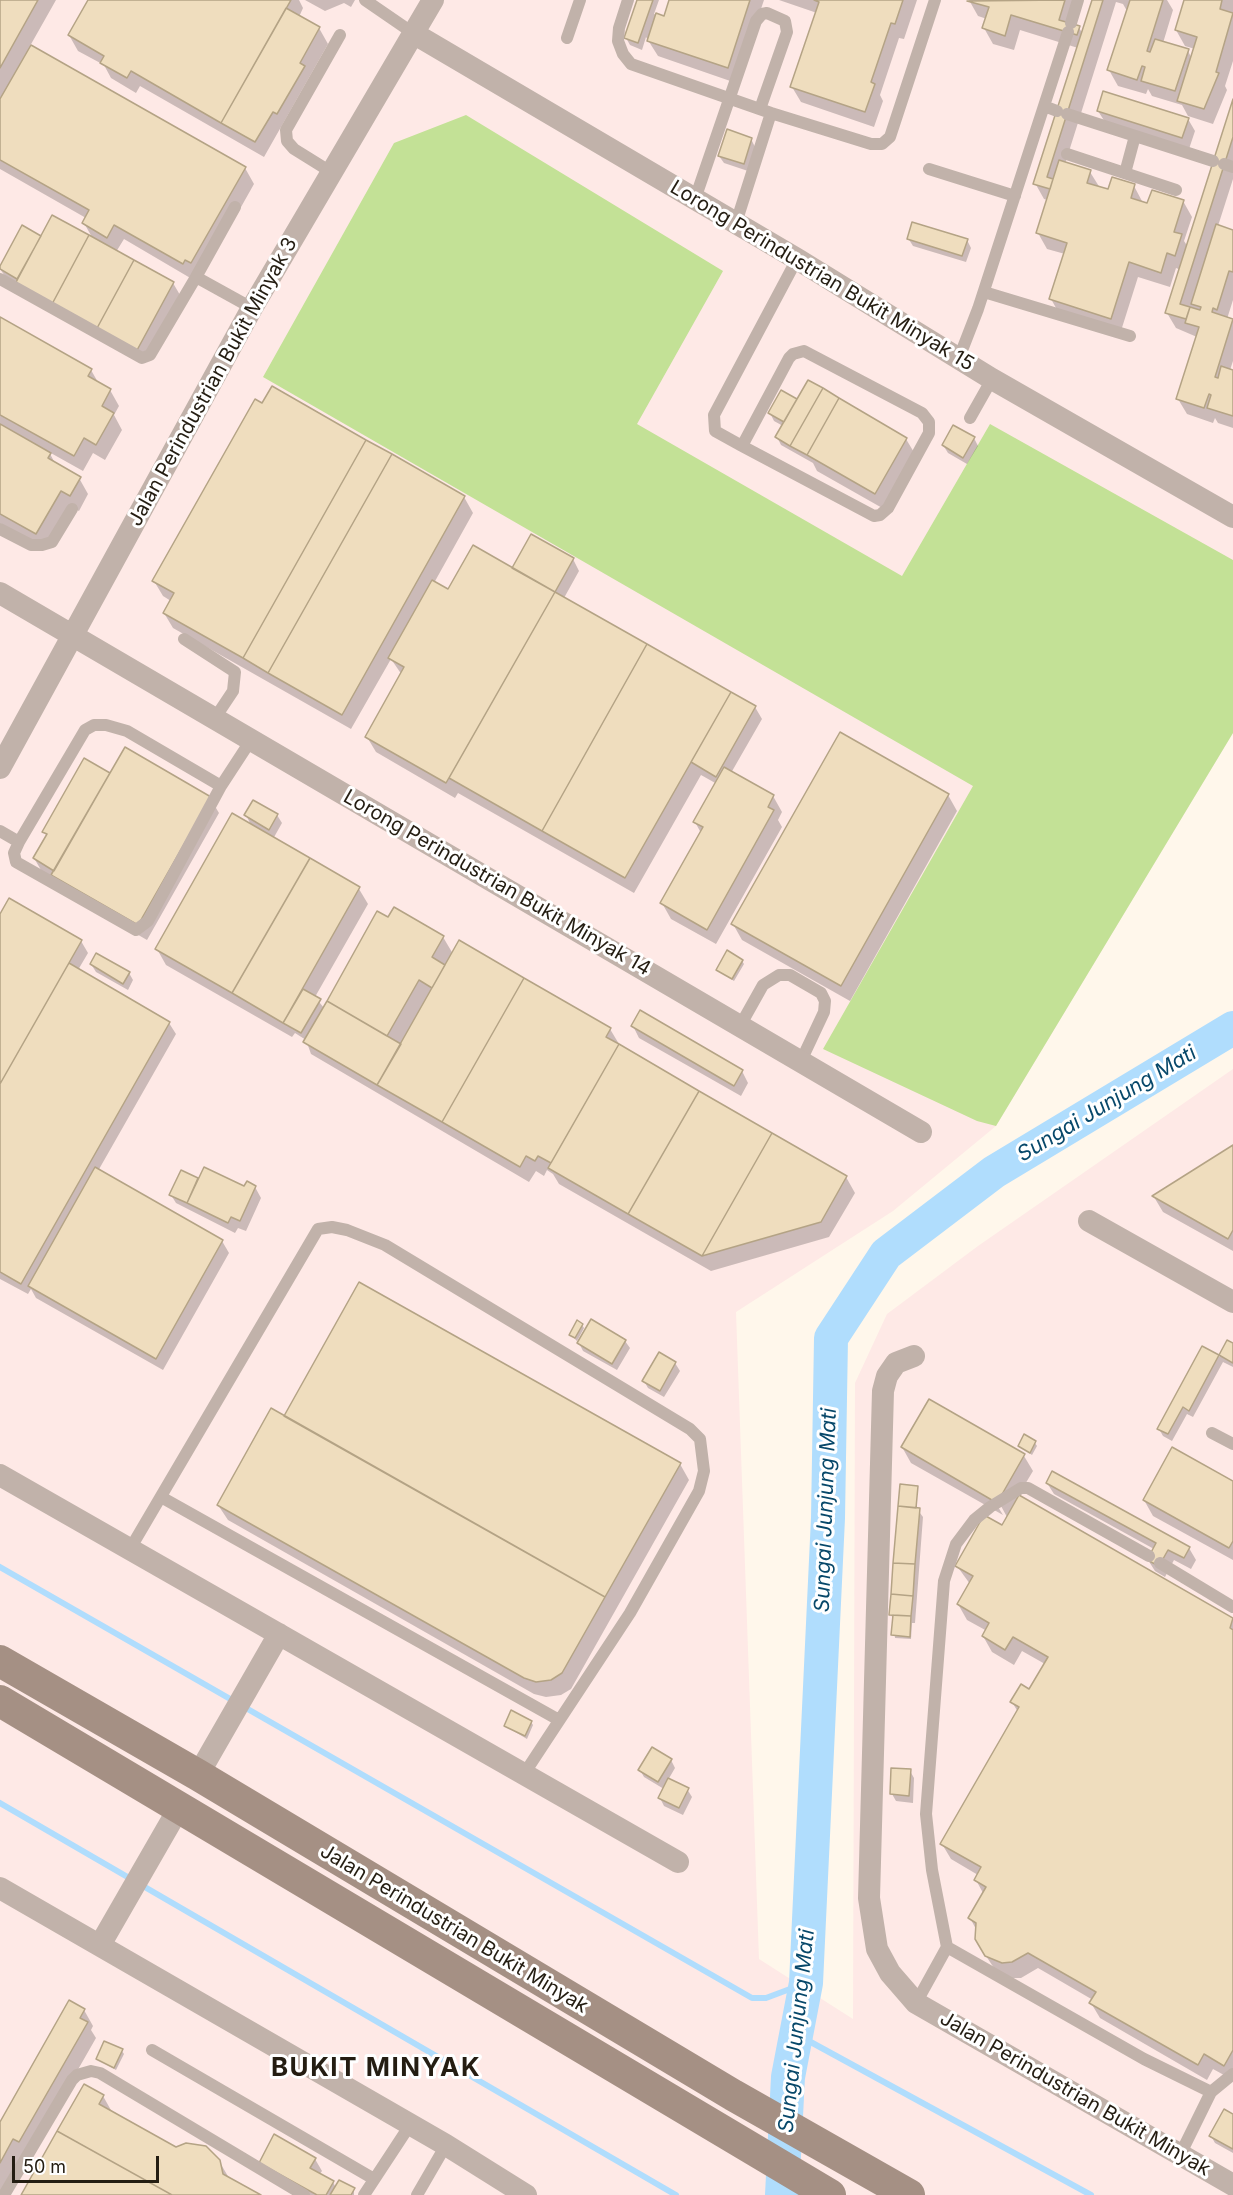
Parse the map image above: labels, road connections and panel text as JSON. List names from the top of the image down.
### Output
{
  "streets": {
    "main road": ["Jalan Perindustrian Bukit Minyak"],
    "street": ["Lorong Perindustrian Bukit Minyak 15", "Jalan Perindustrian Bukit Minyak 3", "Lorong Perindustrian Bukit Minyak 14"]
  },
  "crossings": [
    ["Lorong Perindustrian Bukit Minyak 15", "Jalan Perindustrian Bukit Minyak 3"],
    ["Jalan Perindustrian Bukit Minyak 3", "Lorong Perindustrian Bukit Minyak 14"]
  ],
  "districts": ["BUKIT MINYAK"],
  "water": ["Sungai Junjung Mati"],
  "scale_bar": "50 m"
}
